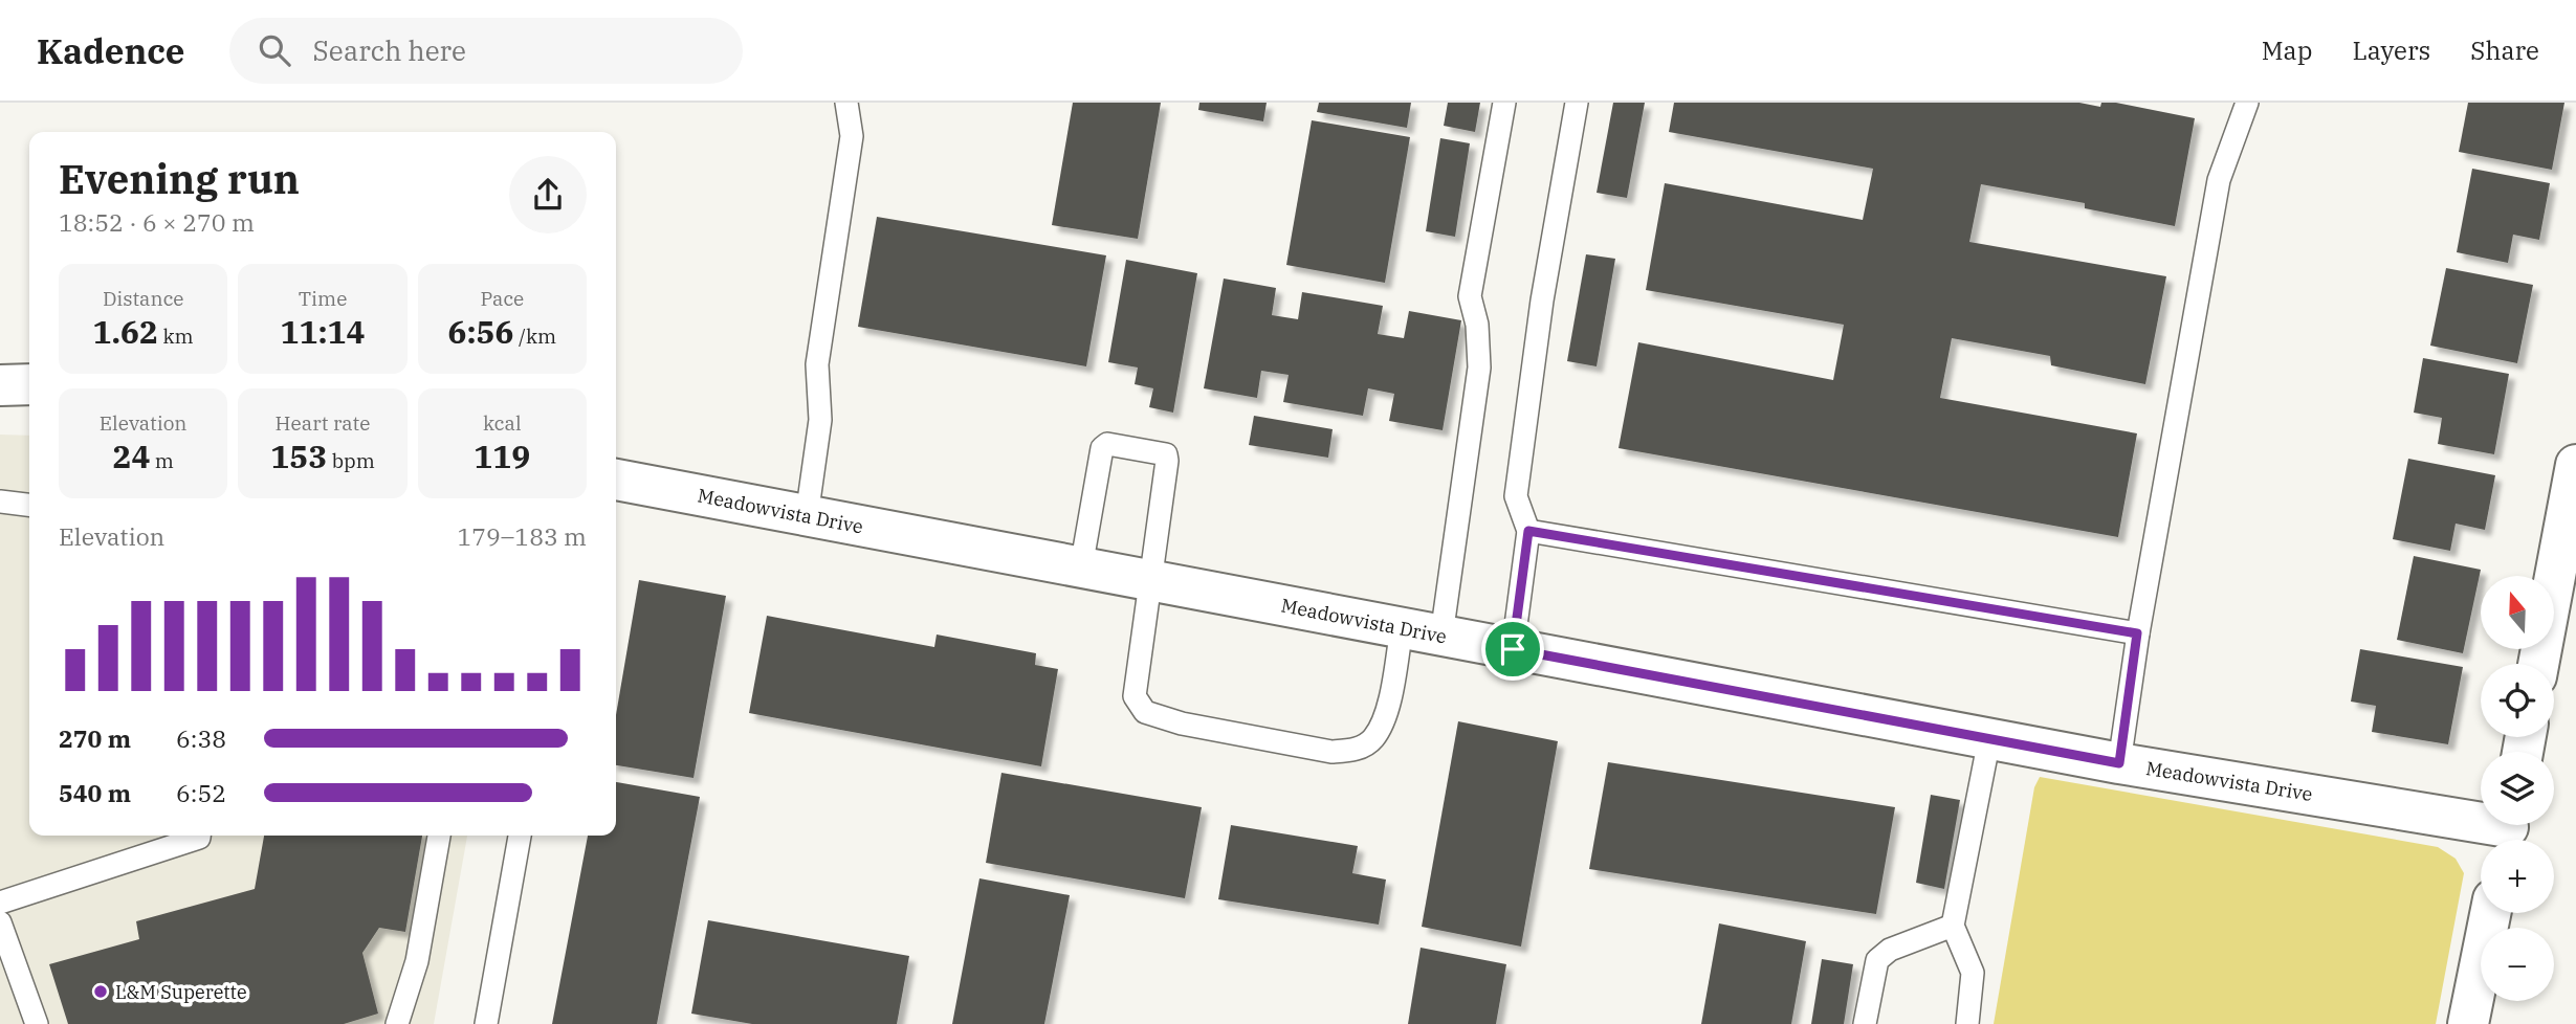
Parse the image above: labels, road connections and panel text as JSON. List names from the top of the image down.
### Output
{
  "streets": {
    "street": ["Meadowvista Drive"]
  },
  "places": ["L&M Superette"],
  "north": "top",
  "page": {
    "header": "Kadence",
    "search": "Search here",
    "nav": ["Map", "Layers", "Share"],
    "heading": ["Evening run", "18:52 · 6 × 270 m"],
    "stats": [
      ["Distance", "1.62 km"],
      ["Time", "11:14"],
      ["Pace", "6:56 /km"],
      ["Elevation", "24 m"],
      ["Heart rate", "153 bpm"],
      ["kcal", "119"]
    ],
    "chart": ["Elevation", "179–183 m"],
    "map_buttons": ["+", "−"],
    "list": [
      {
        "name": "270 m",
        "note": "6:38"
      },
      {
        "name": "540 m",
        "note": "6:52"
      }
    ]
  }
}
